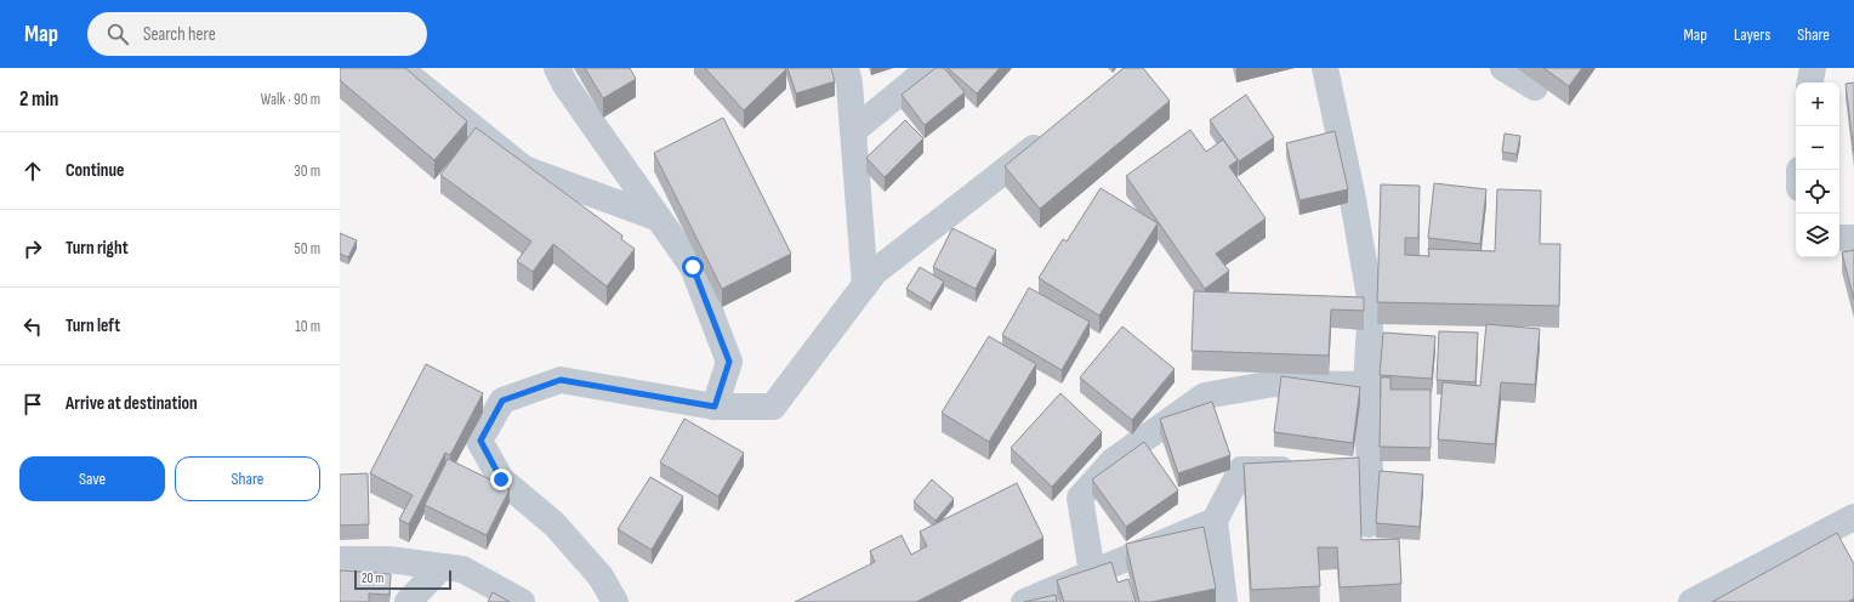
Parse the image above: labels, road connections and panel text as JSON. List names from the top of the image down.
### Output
{
  "scale_bar": "20 m",
  "page": {
    "header": "Map",
    "search": "Search here",
    "nav": ["Map", "Layers", "Share"],
    "heading": ["2 min", "Walk · 90 m"],
    "map_buttons": ["+", "−"],
    "list": [
      ["Continue", "30 m"],
      ["Turn right", "50 m"],
      ["Turn left", "10 m"],
      "Arrive at destination"
    ],
    "buttons": ["Save", "Share"],
    "scale": "20 m"
  }
}
